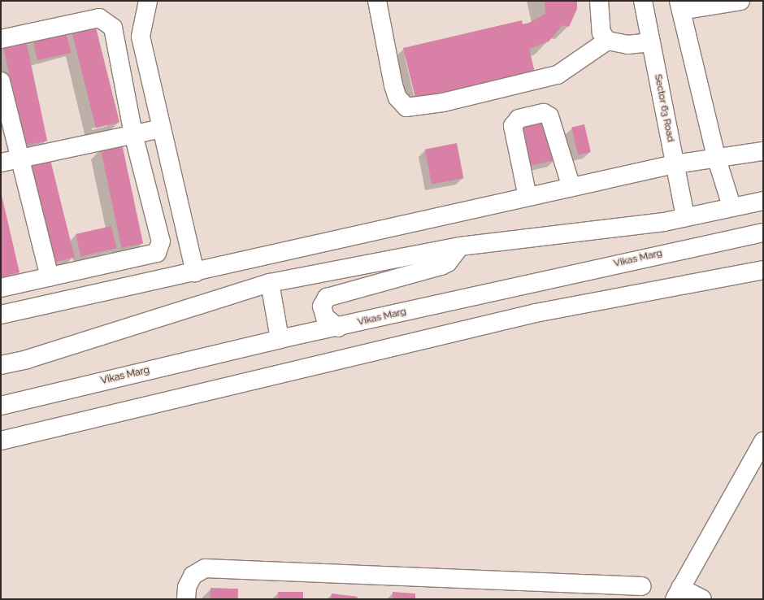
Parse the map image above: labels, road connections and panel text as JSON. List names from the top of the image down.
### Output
{
  "streets": {
    "street": ["Sector 63 Road", "Vikas Marg"]
  }
}
